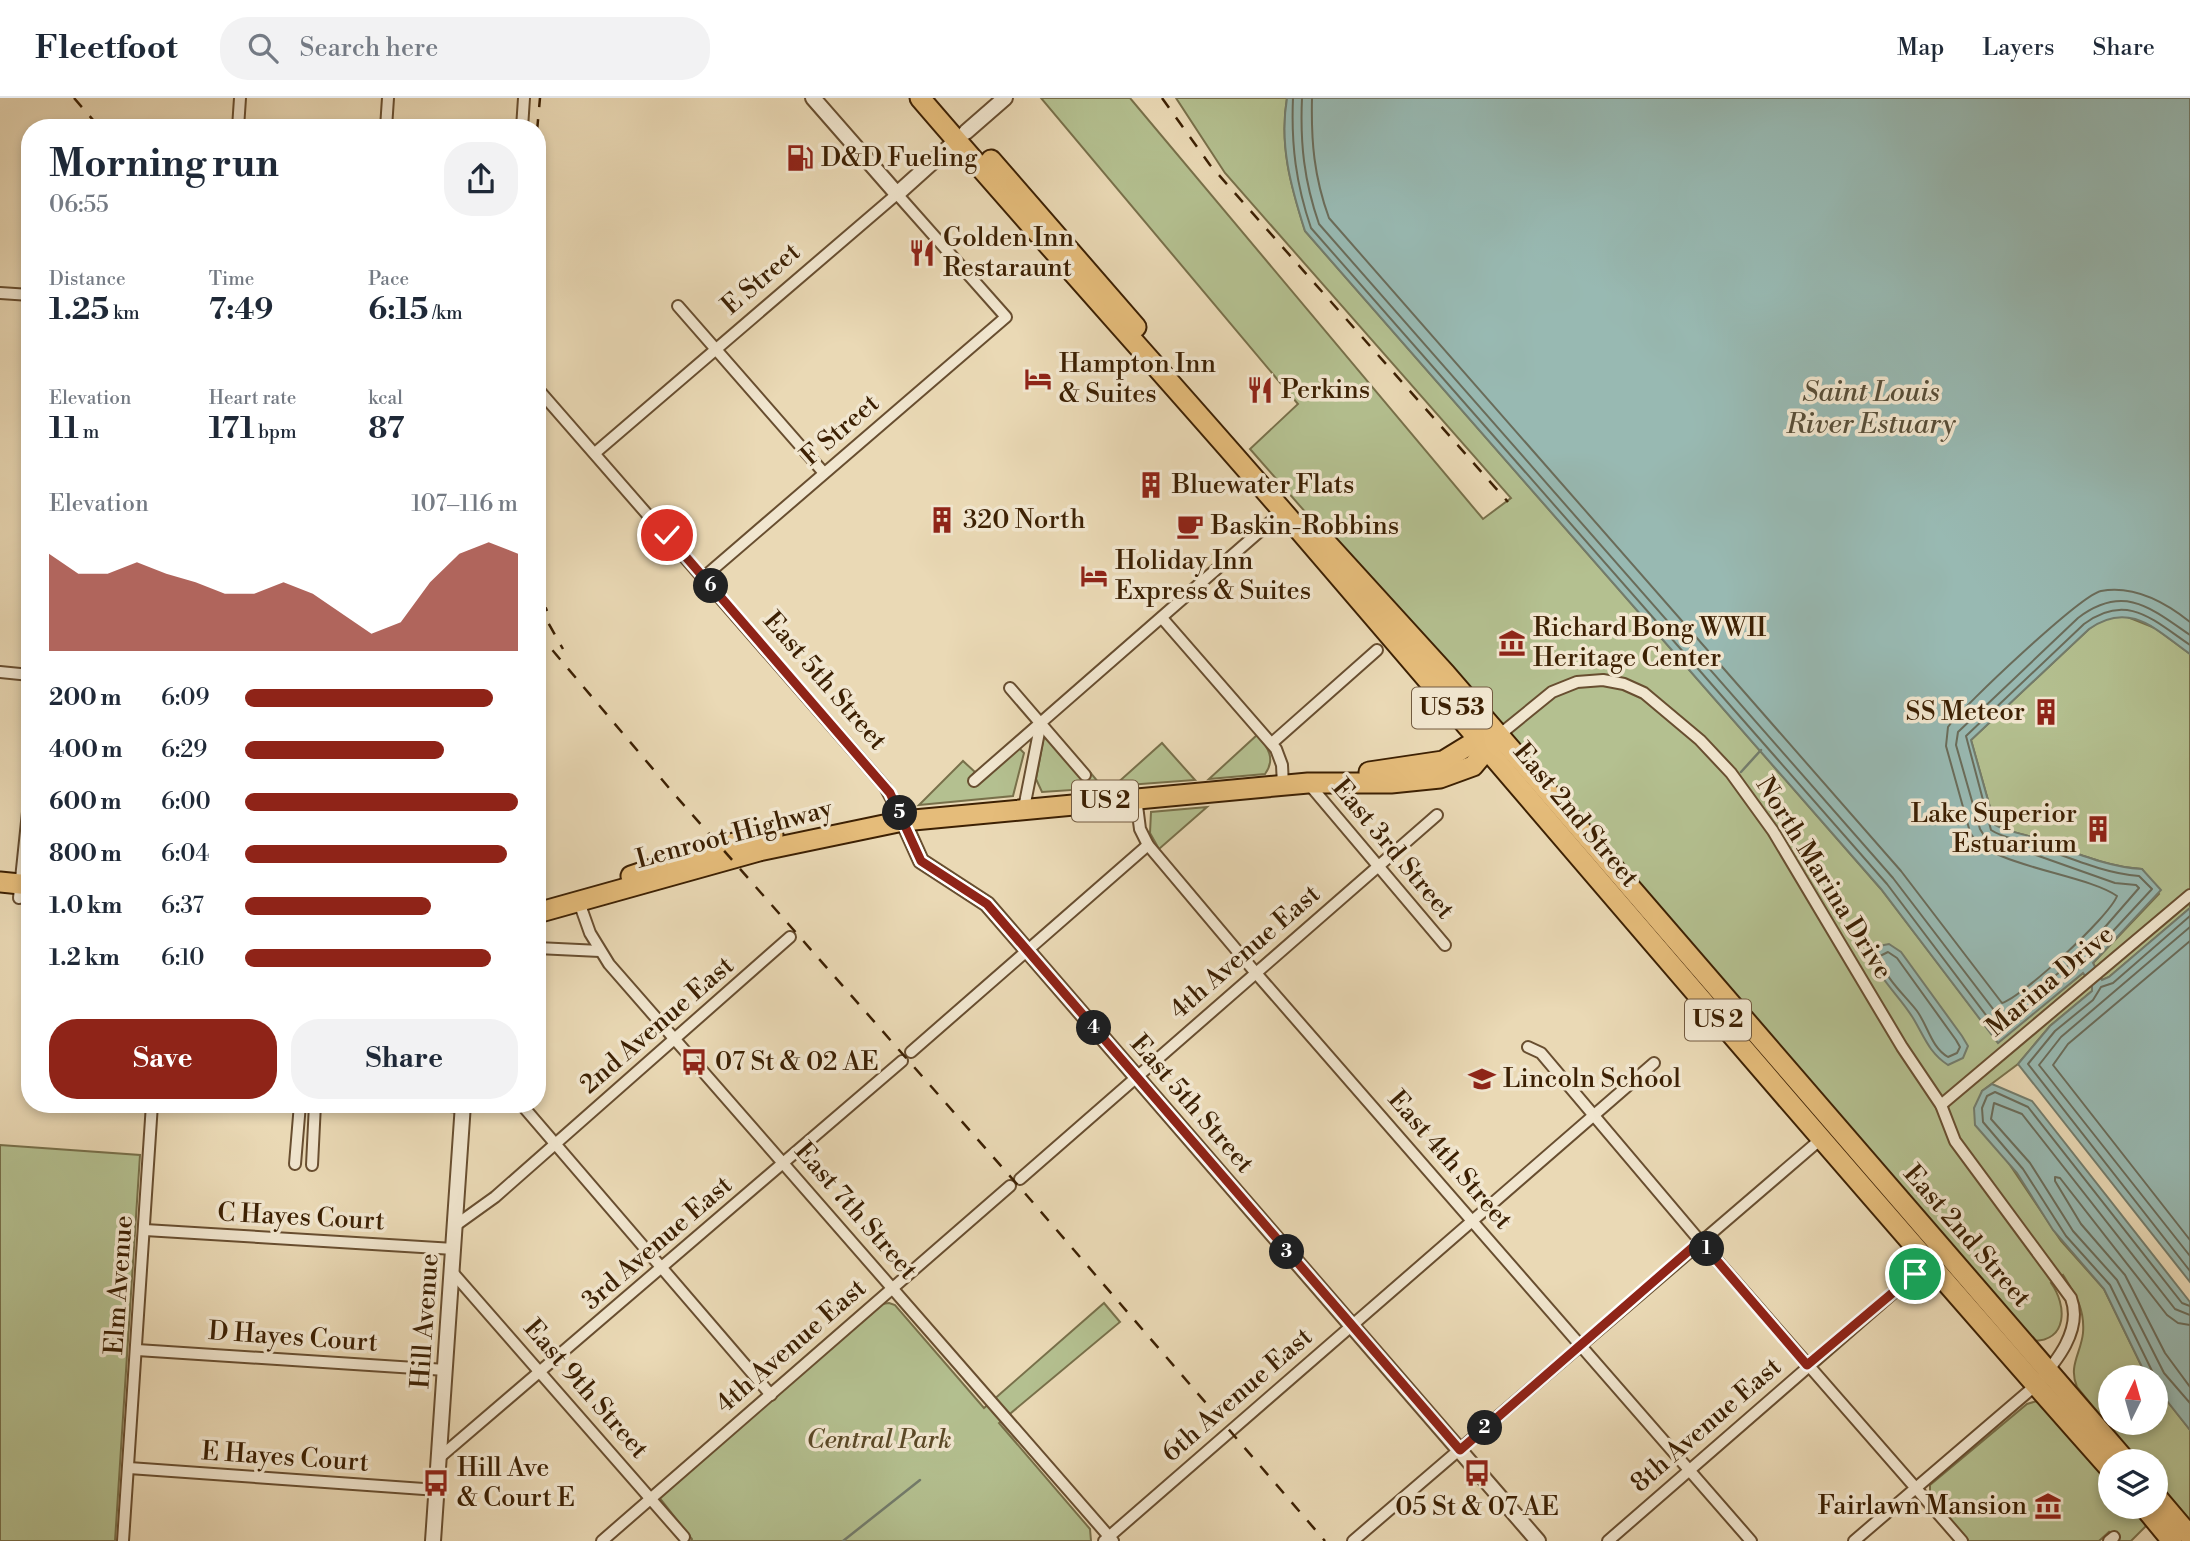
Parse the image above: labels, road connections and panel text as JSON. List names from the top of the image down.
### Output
{
  "streets": {
    "highway": [
      "US 53",
      "US 2",
      "East 2nd Street",
      "Lenroot Highway"
    ],
    "street": [
      "E Street",
      "F Street",
      "East 5th Street",
      "East 3rd Street",
      "North Marina Drive",
      "4th Avenue East",
      "Marina Drive",
      "2nd Avenue East",
      "East 4th Street",
      "East 7th Street",
      "C Hayes Court",
      "3rd Avenue East",
      "Elm Avenue",
      "Hill Avenue",
      "D Hayes Court",
      "East 9th Street",
      "6th Avenue East",
      "8th Avenue East",
      "E Hayes Court"
    ]
  },
  "crossings": [
    ["E Street", "F Street"],
    ["E Street", "East 5th Street"],
    ["E Street", "East 2nd Street"],
    ["F Street", "East 5th Street"],
    ["East 5th Street", "Lenroot Highway"],
    ["East 5th Street", "4th Avenue East"],
    ["East 5th Street", "6th Avenue East"],
    ["East 2nd Street", "Lenroot Highway"],
    ["East 2nd Street", "North Marina Drive"],
    ["East 2nd Street", "8th Avenue East"],
    ["Lenroot Highway", "East 3rd Street"],
    ["Lenroot Highway", "North Marina Drive"],
    ["Lenroot Highway", "East 4th Street"],
    ["Lenroot Highway", "East 7th Street"],
    ["East 3rd Street", "4th Avenue East"],
    ["North Marina Drive", "Marina Drive"],
    ["4th Avenue East", "East 4th Street"],
    ["4th Avenue East", "East 7th Street"],
    ["4th Avenue East", "East 9th Street"],
    ["2nd Avenue East", "East 7th Street"],
    ["2nd Avenue East", "Hill Avenue"],
    ["East 4th Street", "6th Avenue East"],
    ["East 4th Street", "8th Avenue East"],
    ["East 7th Street", "3rd Avenue East"],
    ["East 7th Street", "6th Avenue East"],
    ["C Hayes Court", "Elm Avenue"],
    ["C Hayes Court", "Hill Avenue"],
    ["3rd Avenue East", "Hill Avenue"],
    ["3rd Avenue East", "East 9th Street"],
    ["Elm Avenue", "D Hayes Court"],
    ["Elm Avenue", "E Hayes Court"],
    ["Hill Avenue", "D Hayes Court"],
    ["Hill Avenue", "East 9th Street"],
    ["Hill Avenue", "E Hayes Court"]
  ],
  "water": ["Saint Louis River Estuary"],
  "parks": ["Central Park"],
  "places": {
    "fuel station": ["D&D Fueling"],
    "restaurant": ["Golden Inn Restaraunt", "Perkins"],
    "hotel": ["Hampton Inn & Suites", "Holiday Inn Express & Suites"],
    "building": [
      "Bluewater Flats",
      "320 North",
      "SS Meteor",
      "Lake Superior Estuarium"
    ],
    "cafe": ["Baskin-Robbins"],
    "museum": ["Richard Bong WWII Heritage Center", "Fairlawn Mansion"],
    "bus stop": ["07 St & 02 AE", "05 St & 07 AE", "Hill Ave & Court E"],
    "school or university": ["Lincoln School"]
  },
  "north": "top",
  "page": {
    "header": "Fleetfoot",
    "search": "Search here",
    "nav": ["Map", "Layers", "Share"],
    "heading": ["Morning run", "06:55"],
    "stats": [
      ["Distance", "1.25 km"],
      ["Time", "7:49"],
      ["Pace", "6:15 /km"],
      ["Elevation", "11 m"],
      ["Heart rate", "171 bpm"],
      ["kcal", "87"]
    ],
    "chart": ["Elevation", "107–116 m"],
    "pins": [
      "6",
      "5",
      "4",
      "1",
      "3",
      "2"
    ],
    "list": [
      {
        "name": "200 m",
        "note": "6:09"
      },
      {
        "name": "400 m",
        "note": "6:29"
      },
      {
        "name": "600 m",
        "note": "6:00"
      },
      {
        "name": "800 m",
        "note": "6:04"
      },
      {
        "name": "1.0 km",
        "note": "6:37"
      },
      {
        "name": "1.2 km",
        "note": "6:10"
      }
    ],
    "buttons": ["Save", "Share"]
  }
}
